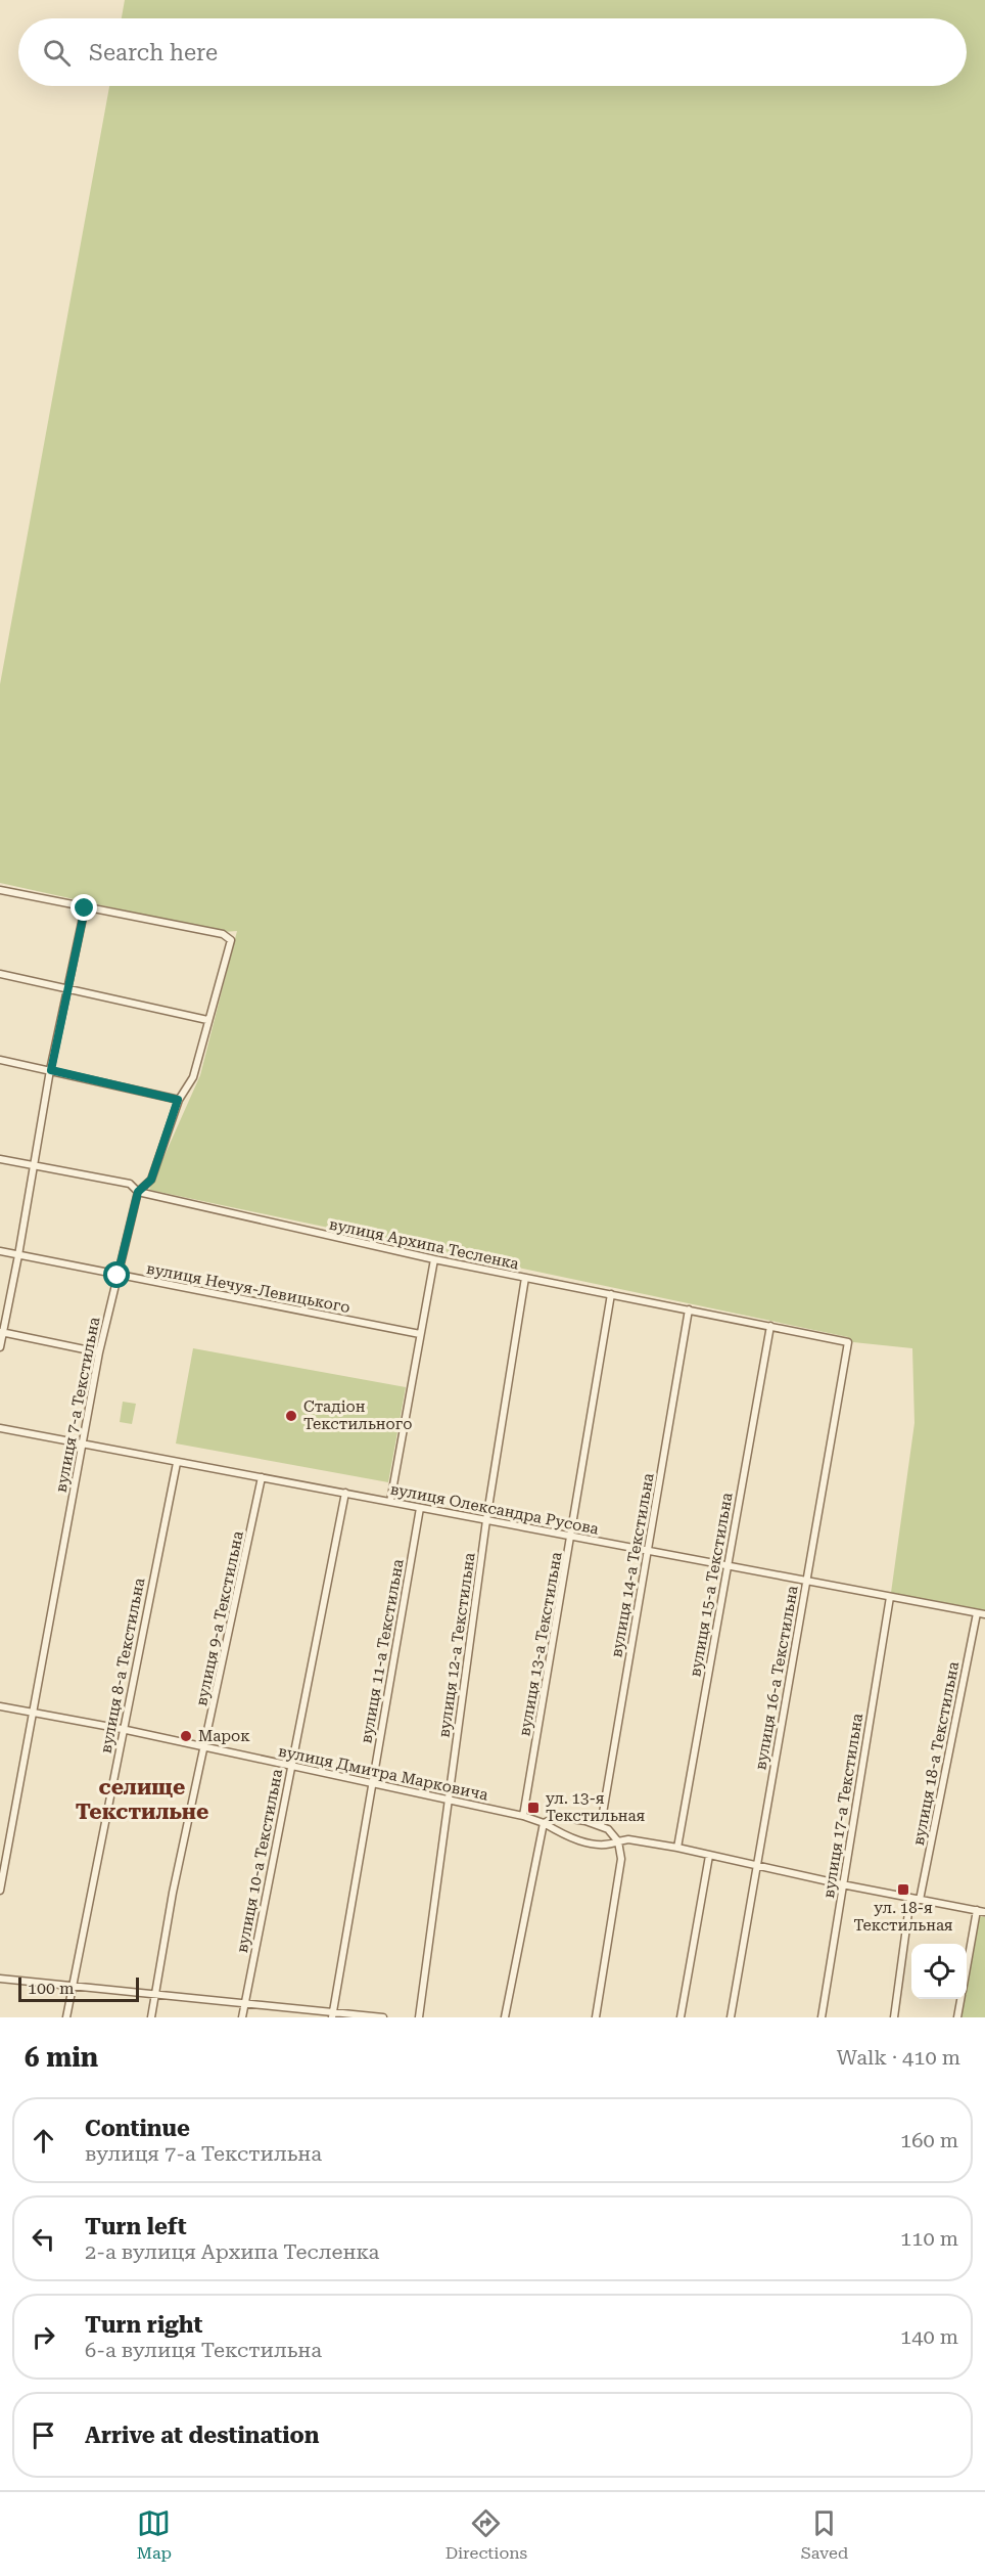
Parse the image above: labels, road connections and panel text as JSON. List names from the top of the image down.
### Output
{
  "streets": {
    "street": [
      "вулиця Архипа Тесленка",
      "вулиця Нечуя-Левицького",
      "вулиця 7-а Текстильна",
      "вулиця Олександра Русова",
      "вулиця 14-а Текстильна",
      "вулиця 15-а Текстильна",
      "вулиця 9-а Текстильна",
      "вулиця 13-а Текстильна",
      "вулиця 12-а Текстильна",
      "вулиця 11-а Текстильна",
      "вулиця 8-а Текстильна",
      "вулиця 16-а Текстильна",
      "вулиця 18-а Текстильна",
      "вулиця Дмитра Марковича",
      "вулиця 17-а Текстильна",
      "вулиця 10-а Текстильна"
    ]
  },
  "crossings": [
    ["вулиця Архипа Тесленка", "вулиця 7-а Текстильна"],
    ["вулиця Архипа Тесленка", "вулиця 14-а Текстильна"],
    ["вулиця Архипа Тесленка", "вулиця 15-а Текстильна"],
    ["вулиця Архипа Тесленка", "вулиця 13-а Текстильна"],
    ["вулиця Архипа Тесленка", "вулиця 12-а Текстильна"],
    ["вулиця Архипа Тесленка", "вулиця 16-а Текстильна"],
    ["вулиця Нечуя-Левицького", "вулиця 7-а Текстильна"],
    ["вулиця 7-а Текстильна", "вулиця Олександра Русова"],
    ["вулиця 7-а Текстильна", "вулиця Дмитра Марковича"],
    ["вулиця Олександра Русова", "вулиця 14-а Текстильна"],
    ["вулиця Олександра Русова", "вулиця 15-а Текстильна"],
    ["вулиця Олександра Русова", "вулиця 9-а Текстильна"],
    ["вулиця Олександра Русова", "вулиця 13-а Текстильна"],
    ["вулиця Олександра Русова", "вулиця 12-а Текстильна"],
    ["вулиця Олександра Русова", "вулиця 11-а Текстильна"],
    ["вулиця Олександра Русова", "вулиця 8-а Текстильна"],
    ["вулиця Олександра Русова", "вулиця 16-а Текстильна"],
    ["вулиця Олександра Русова", "вулиця 18-а Текстильна"],
    ["вулиця Олександра Русова", "вулиця 17-а Текстильна"],
    ["вулиця Олександра Русова", "вулиця 10-а Текстильна"],
    ["вулиця 14-а Текстильна", "вулиця Дмитра Марковича"],
    ["вулиця 15-а Текстильна", "вулиця Дмитра Марковича"],
    ["вулиця 9-а Текстильна", "вулиця Дмитра Марковича"],
    ["вулиця 13-а Текстильна", "вулиця Дмитра Марковича"],
    ["вулиця 12-а Текстильна", "вулиця Дмитра Марковича"],
    ["вулиця 11-а Текстильна", "вулиця Дмитра Марковича"],
    ["вулиця 8-а Текстильна", "вулиця Дмитра Марковича"],
    ["вулиця 16-а Текстильна", "вулиця Дмитра Марковича"],
    ["вулиця 18-а Текстильна", "вулиця Дмитра Марковича"],
    ["вулиця Дмитра Марковича", "вулиця 17-а Текстильна"],
    ["вулиця Дмитра Марковича", "вулиця 10-а Текстильна"]
  ],
  "districts": ["селище Текстильне"],
  "places": {
    "other": ["Стадіон Текстильного", "Марок"],
    "transit": ["ул. 13-я Текстильная", "ул. 18-я Текстильная"]
  },
  "scale_bar": "100 m",
  "page": {
    "search": "Search here",
    "scale": "100 m",
    "heading": ["6 min", "Walk · 410 m"],
    "list": [
      ["Continue", "вулиця 7-а Текстильна", "160 m"],
      ["Turn left", "2-а вулиця Архипа Тесленка", "110 m"],
      ["Turn right", "6-а вулиця Текстильна", "140 m"],
      "Arrive at destination"
    ],
    "nav": ["Map", "Directions", "Saved"]
  }
}
